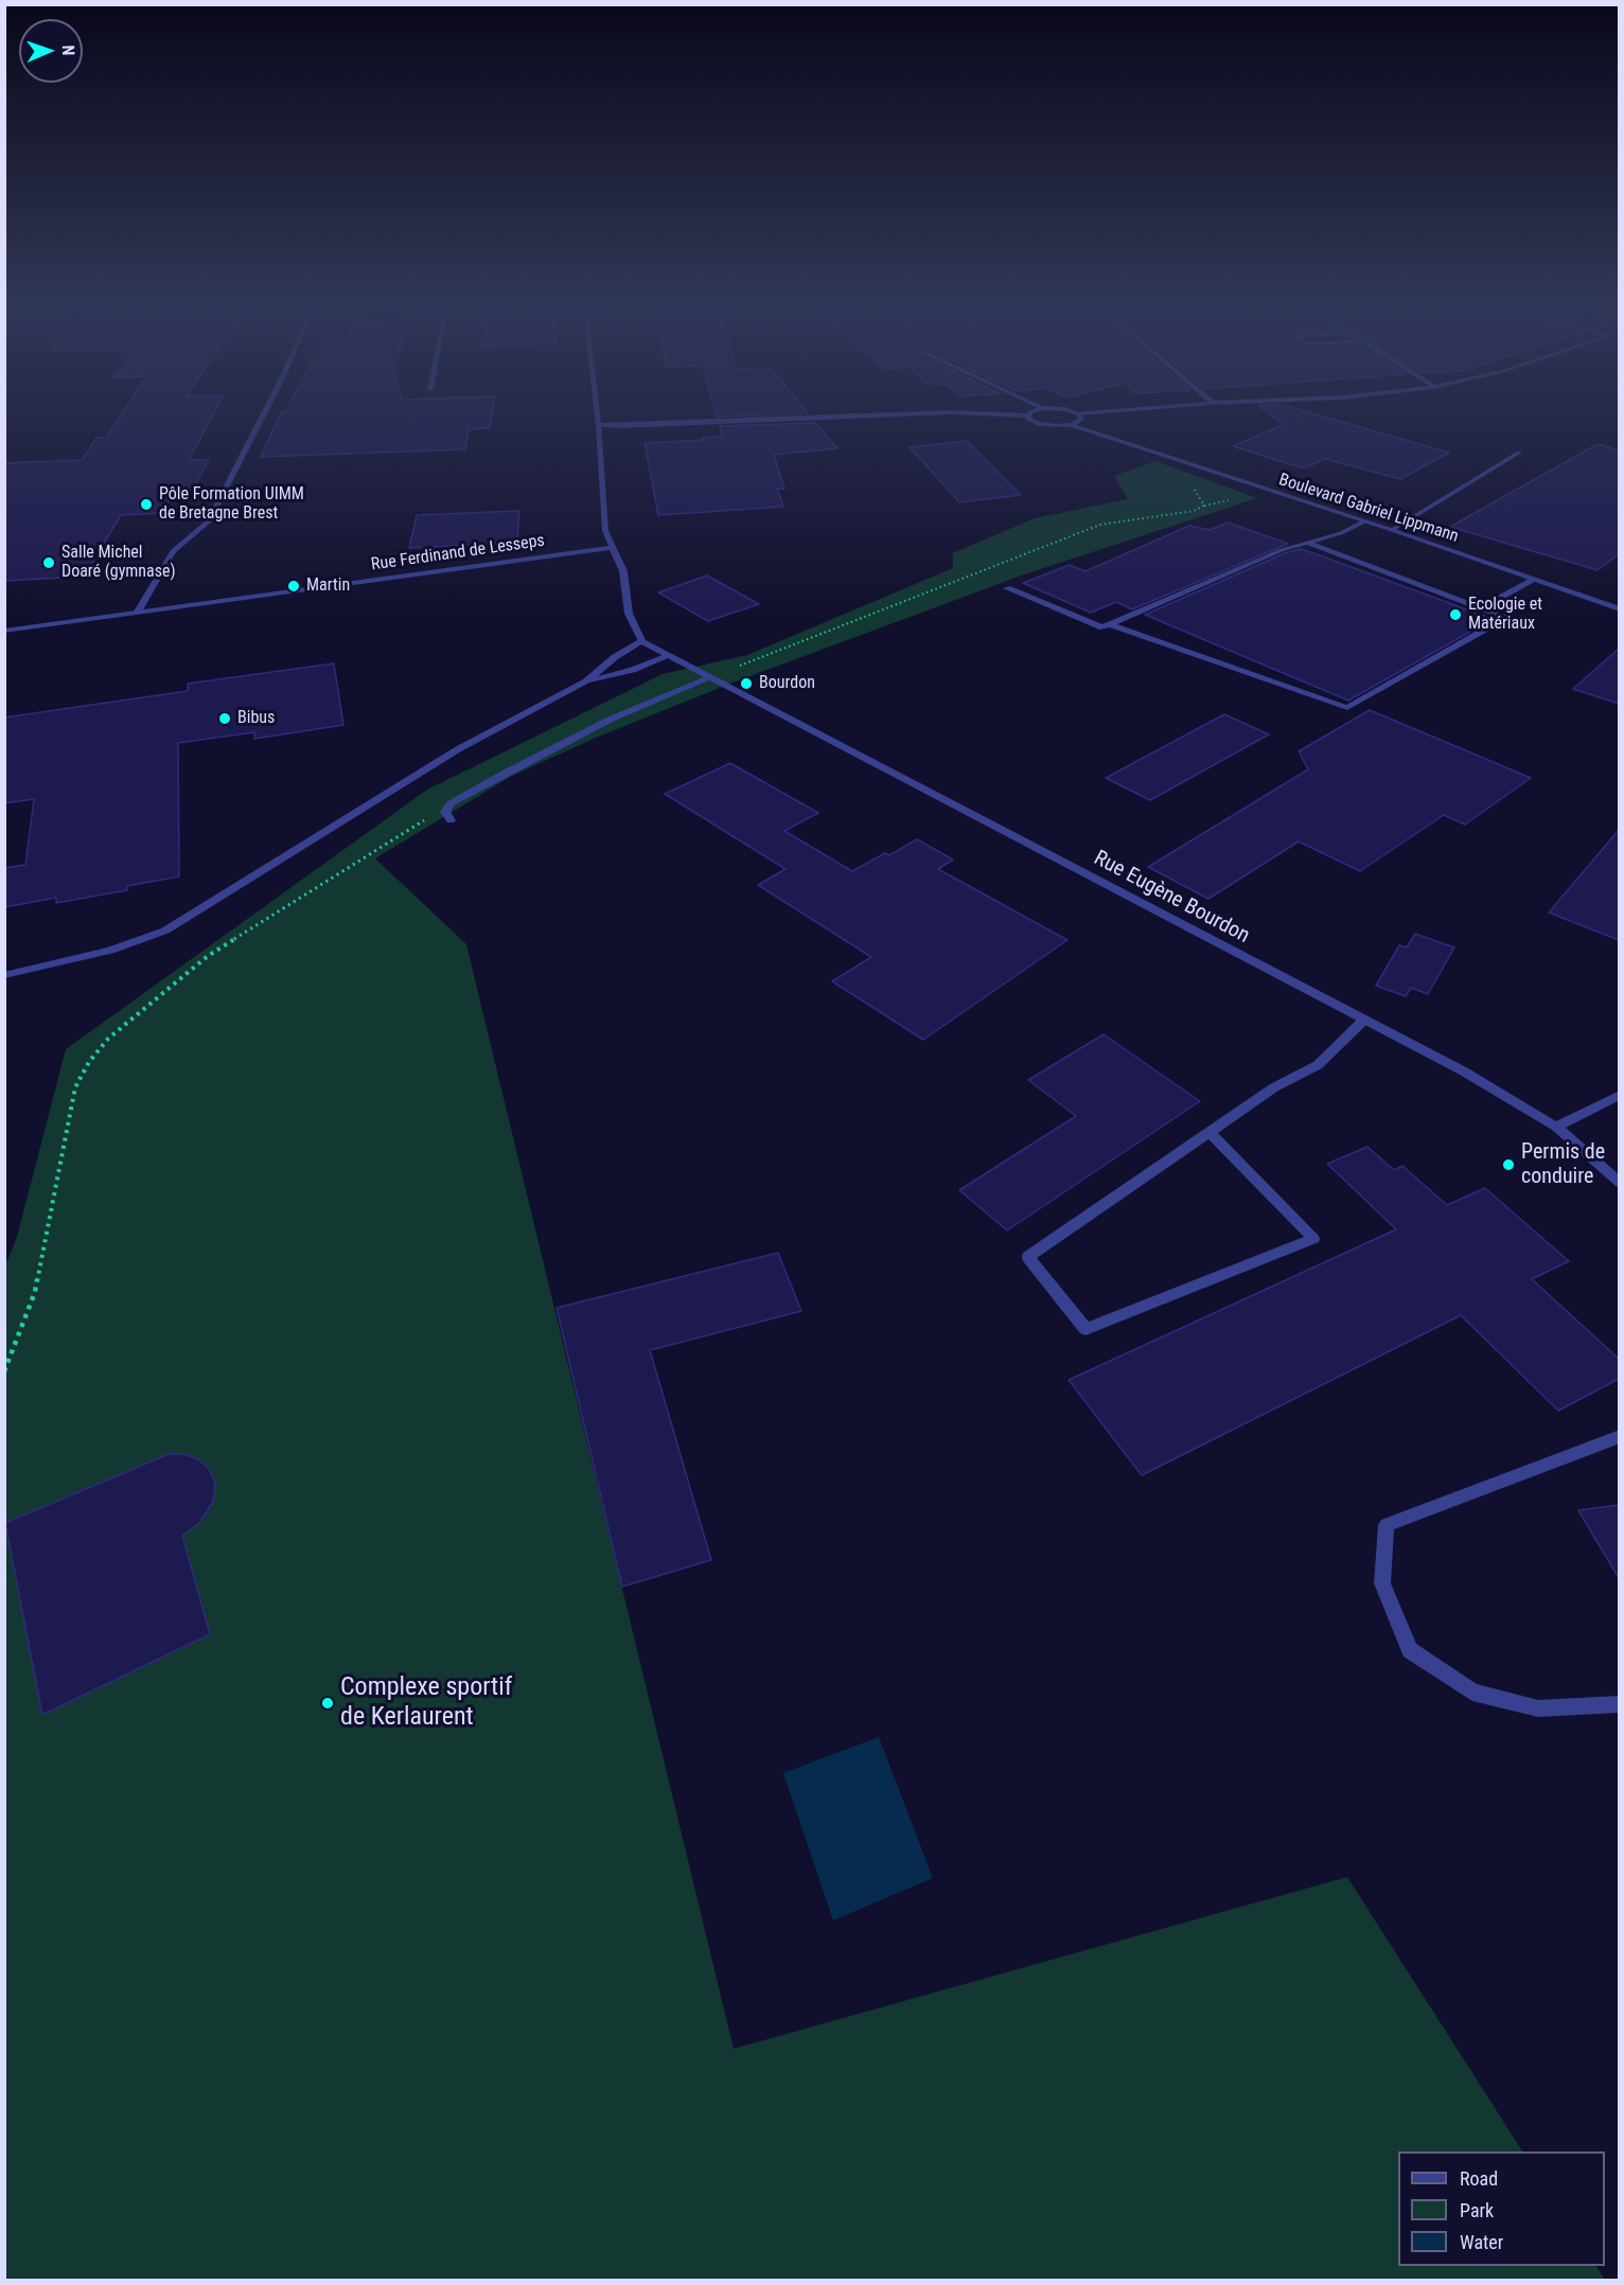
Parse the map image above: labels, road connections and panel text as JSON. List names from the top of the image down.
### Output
{
  "streets": {
    "street": ["Boulevard Gabriel Lippmann", "Rue Ferdinand de Lesseps", "Rue Eugène Bourdon"]
  },
  "places": [
    "Pôle Formation UIMM de Bretagne Brest",
    "Salle Michel Doaré (gymnase)",
    "Martin",
    "Ecologie et Matériaux",
    "Bourdon",
    "Bibus",
    "Permis de conduire",
    "Complexe sportif de Kerlaurent"
  ],
  "legend": ["Road", "Park", "Water"],
  "north": "right"
}
